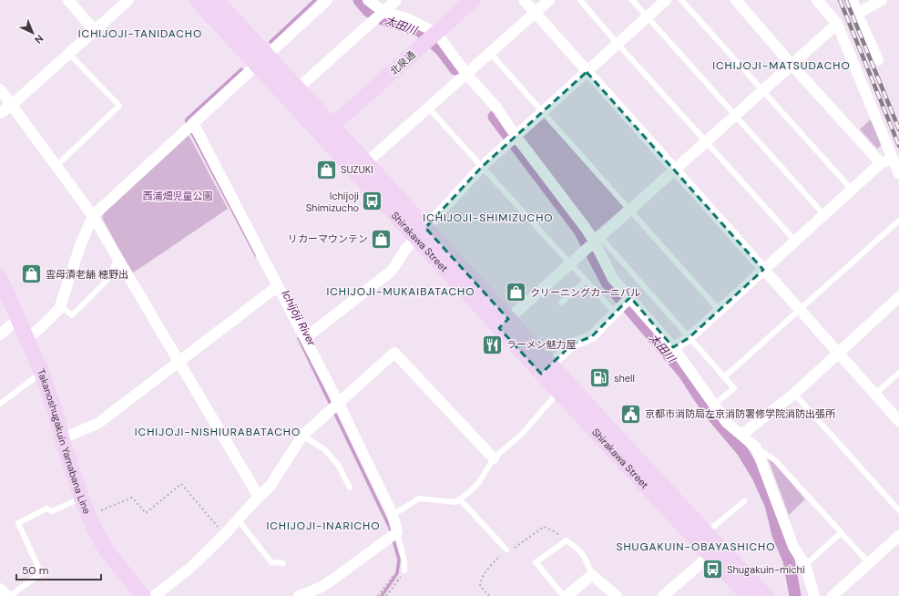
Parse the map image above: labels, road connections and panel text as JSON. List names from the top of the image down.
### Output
{
  "streets": {
    "street": ["北泉通", "Shirakawa Street", "Takanoshugakuin Yamabana Line"]
  },
  "crossings": [
    ["北泉通", "Shirakawa Street"]
  ],
  "districts": [
    "ICHIJOJI-TANIDACHO",
    "ICHIJOJI-MATSUDACHO",
    "ICHIJOJI-SHIMIZUCHO",
    "ICHIJOJI-MUKAIBATACHO",
    "ICHIJOJI-NISHIURABATACHO",
    "ICHIJOJI-INARICHO",
    "SHUGAKUIN-OBAYASHICHO"
  ],
  "water": ["太田川", "Ichijōji River"],
  "parks": ["西浦畑児童公園"],
  "places": {
    "shop": [
      "SUZUKI",
      "リカーマウンテン",
      "雲母漬老舗 穂野出",
      "クリーニングカーニバル"
    ],
    "bus stop": ["Ichijoji Shimizucho", "Shugakuin-michi"],
    "restaurant": ["ラーメン魅力屋"],
    "fuel station": ["shell"],
    "public building": ["京都市消防局左京消防署修学院消防出張所"]
  },
  "scale_bar": "50 m",
  "north": "bottom right"
}
